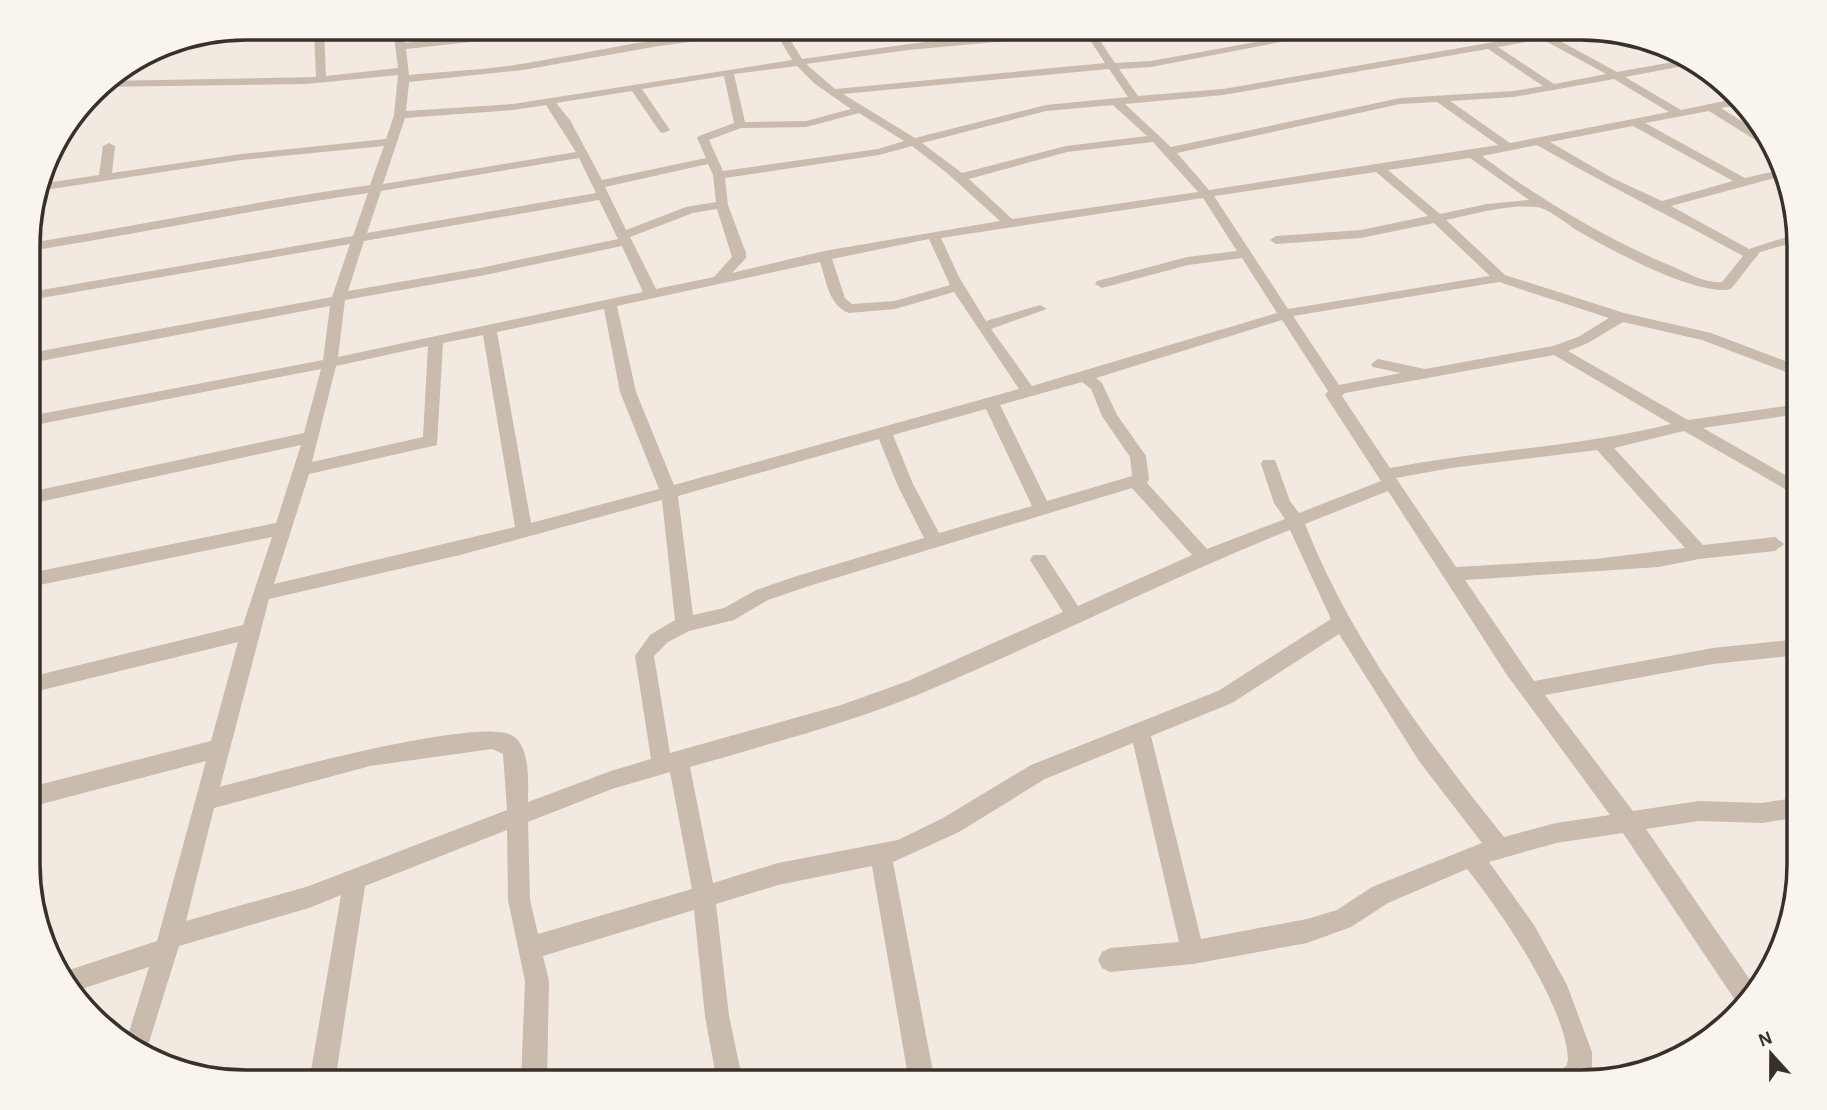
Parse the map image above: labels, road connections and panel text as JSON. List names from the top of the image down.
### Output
{
  "north": "top"
}
